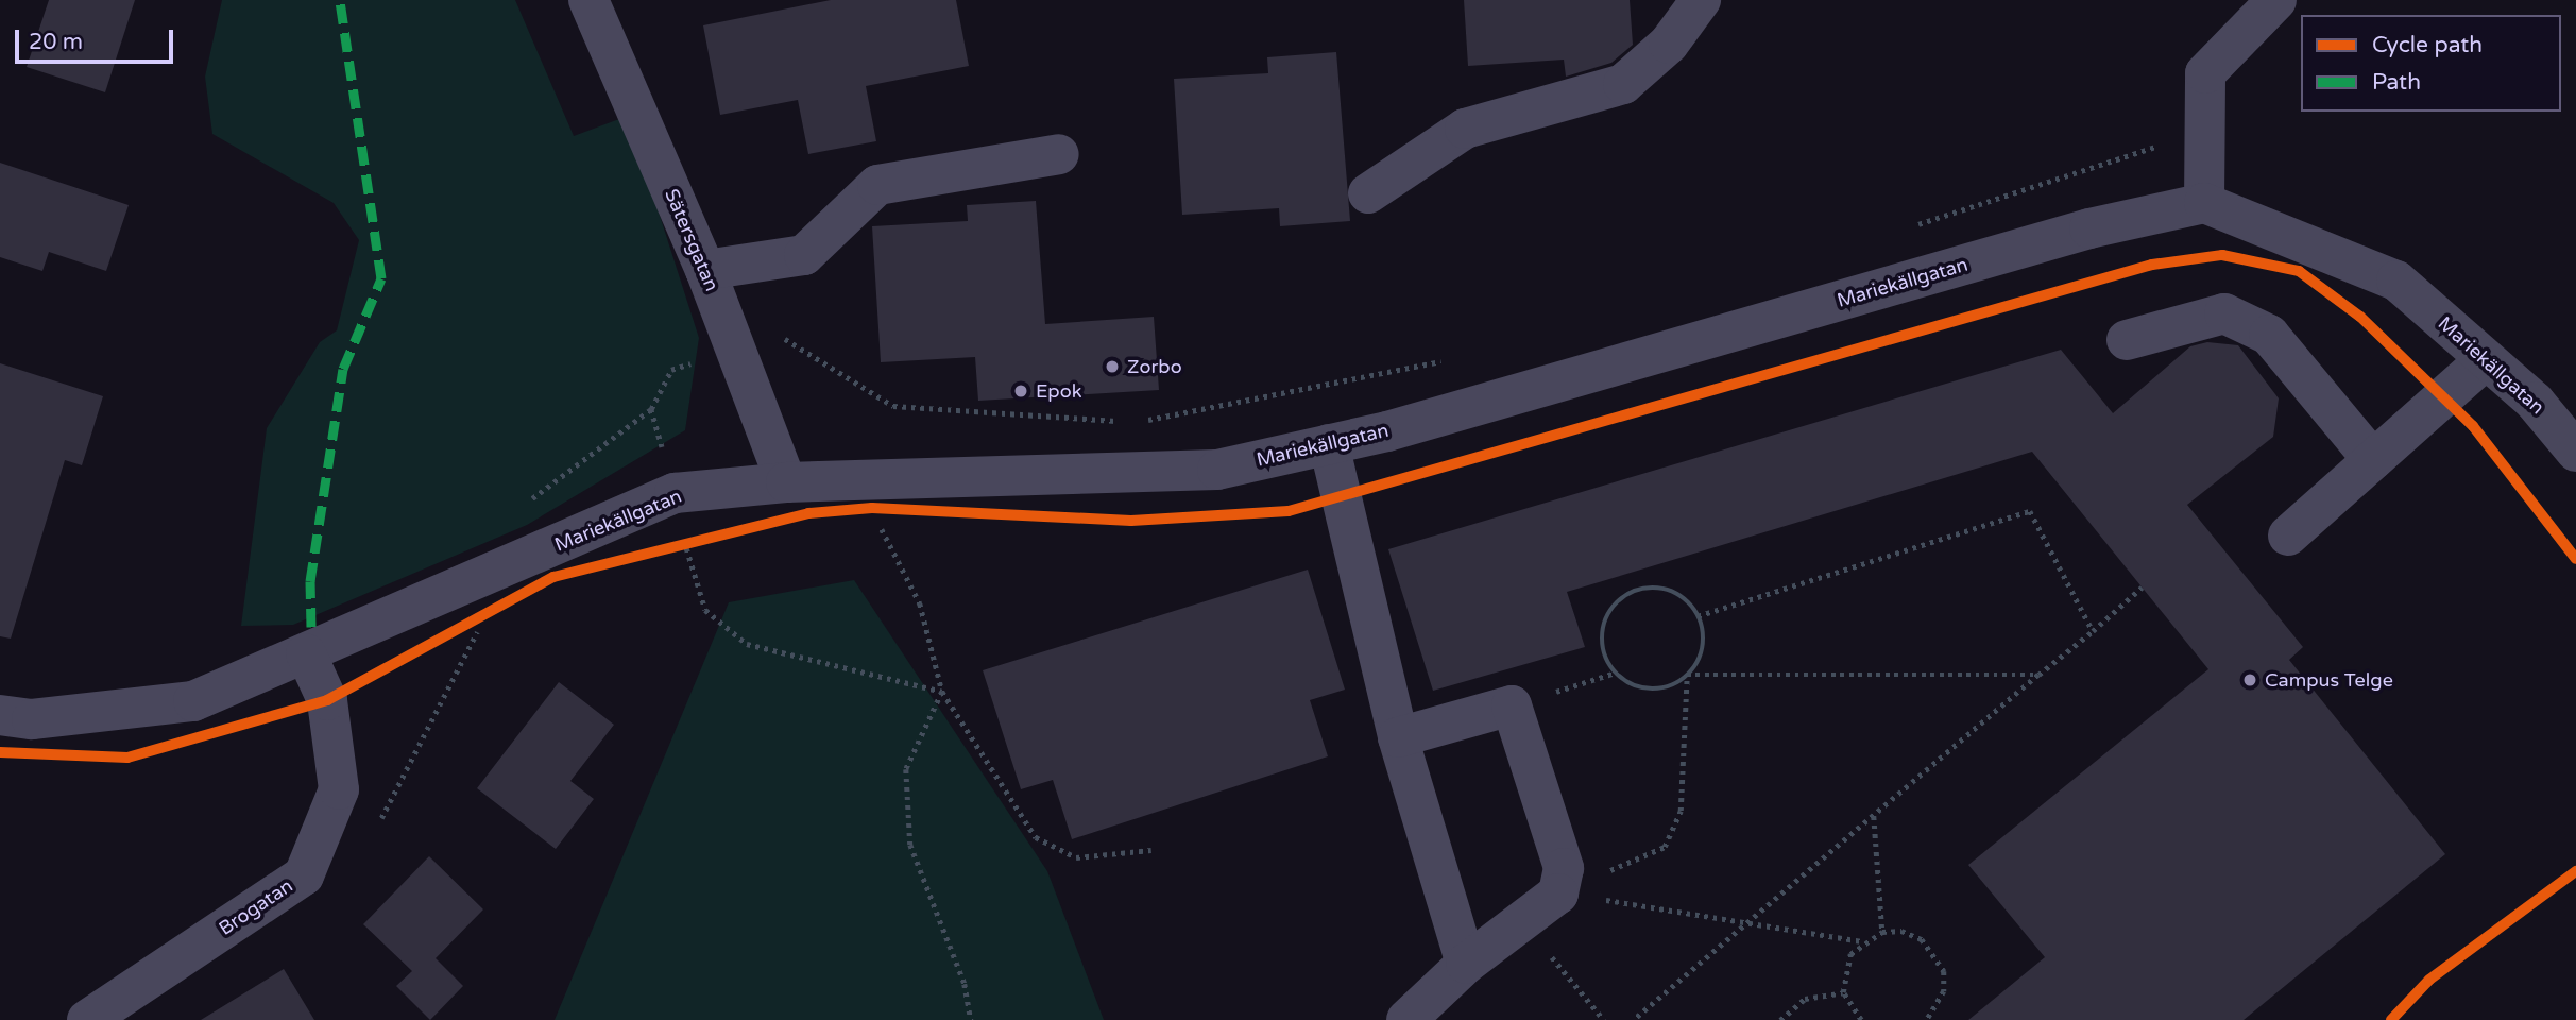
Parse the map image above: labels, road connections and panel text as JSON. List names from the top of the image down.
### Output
{
  "streets": {
    "street": ["Sätersgatan", "Mariekällgatan", "Brogatan"]
  },
  "crossings": [
    ["Sätersgatan", "Mariekällgatan"],
    ["Mariekällgatan", "Brogatan"]
  ],
  "places": ["Zorbo", "Epok", "Campus Telge"],
  "legend": ["Cycle path", "Path"],
  "scale_bar": "20 m"
}
